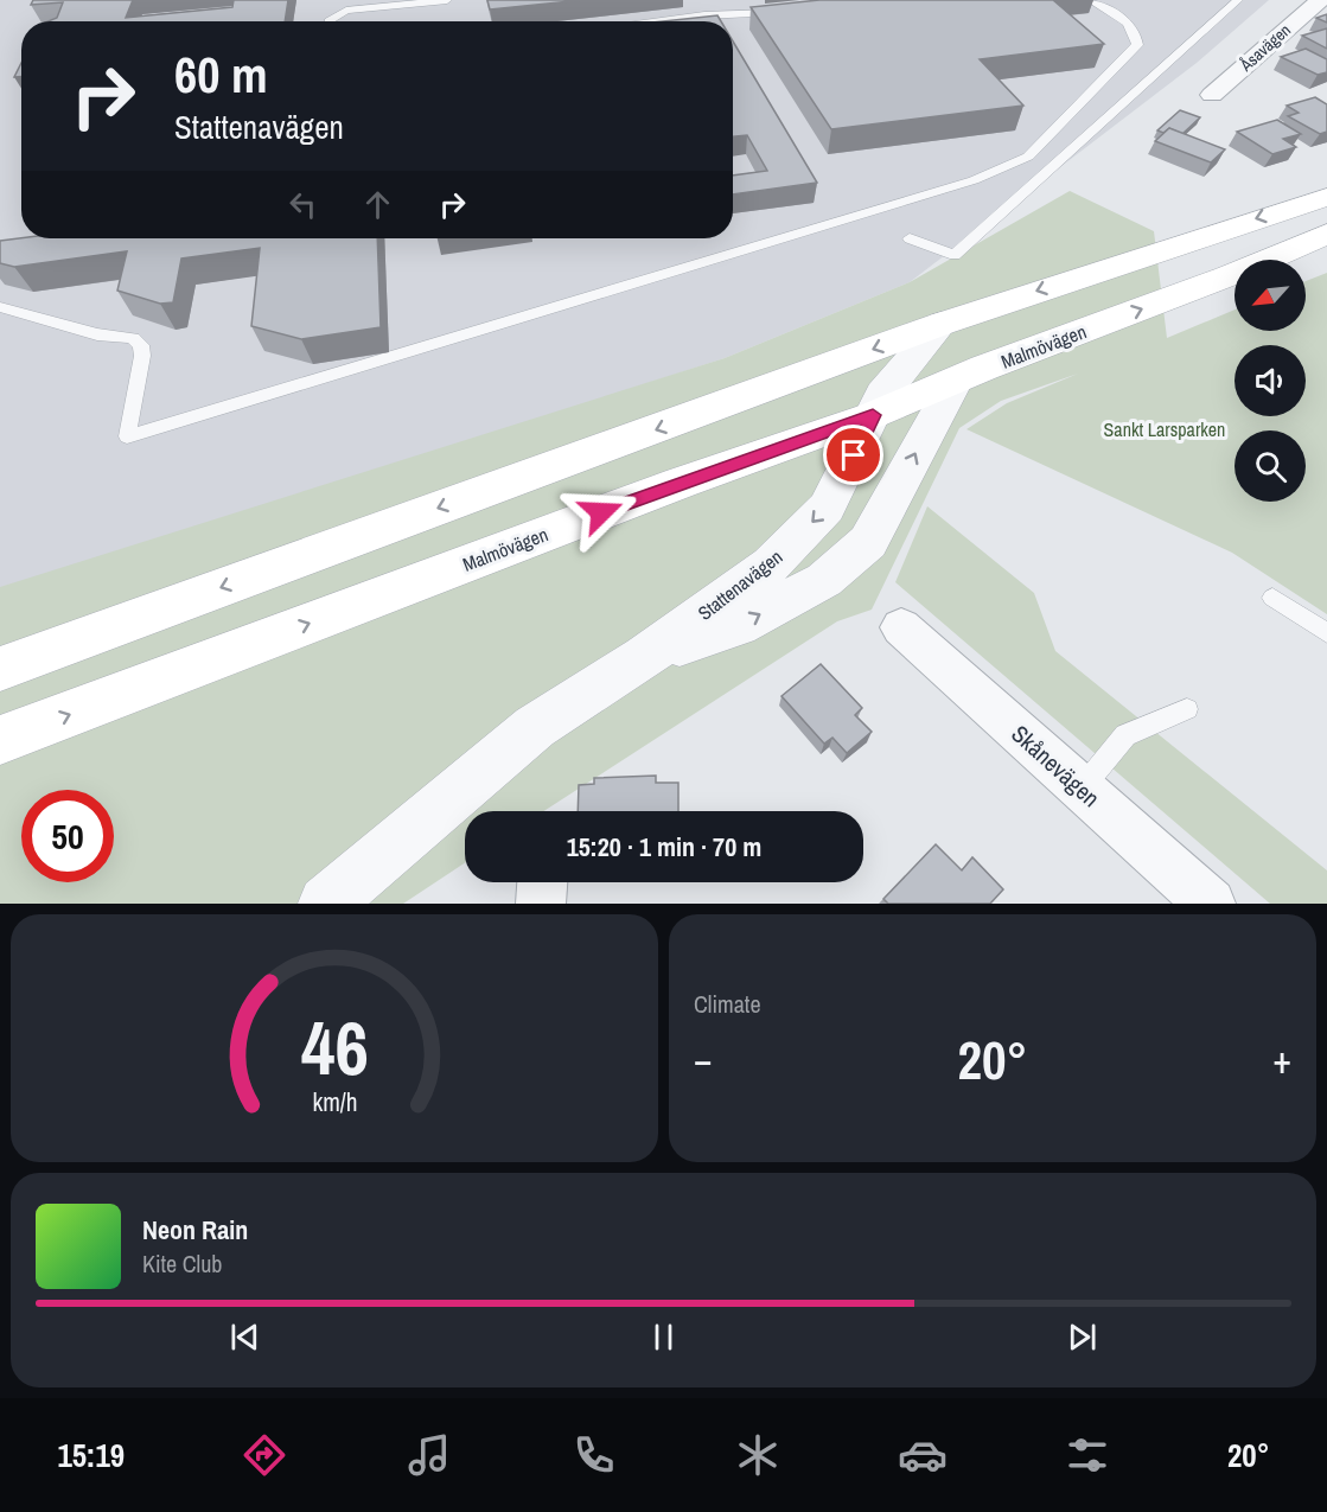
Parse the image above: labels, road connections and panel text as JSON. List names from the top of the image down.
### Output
{
  "streets": {
    "main road": ["Malmövägen"],
    "street": ["Åsavägen", "Stattenavägen", "Skånevägen"]
  },
  "crossings": [
    ["Malmövägen", "Stattenavägen"]
  ],
  "parks": ["Sankt Larsparken"],
  "north": "bottom left",
  "page": {
    "turn": ["60 m", "Stattenavägen"],
    "limit": "50",
    "trip": "15:20 · 1 min · 70 m",
    "tile": "Climate",
    "heat": ["−", "20°", "+"],
    "song": ["Neon Rain", "Kite Club"],
    "tabs": ["15:19", "20°"],
    "gauge": ["46", "km/h"]
  }
}
